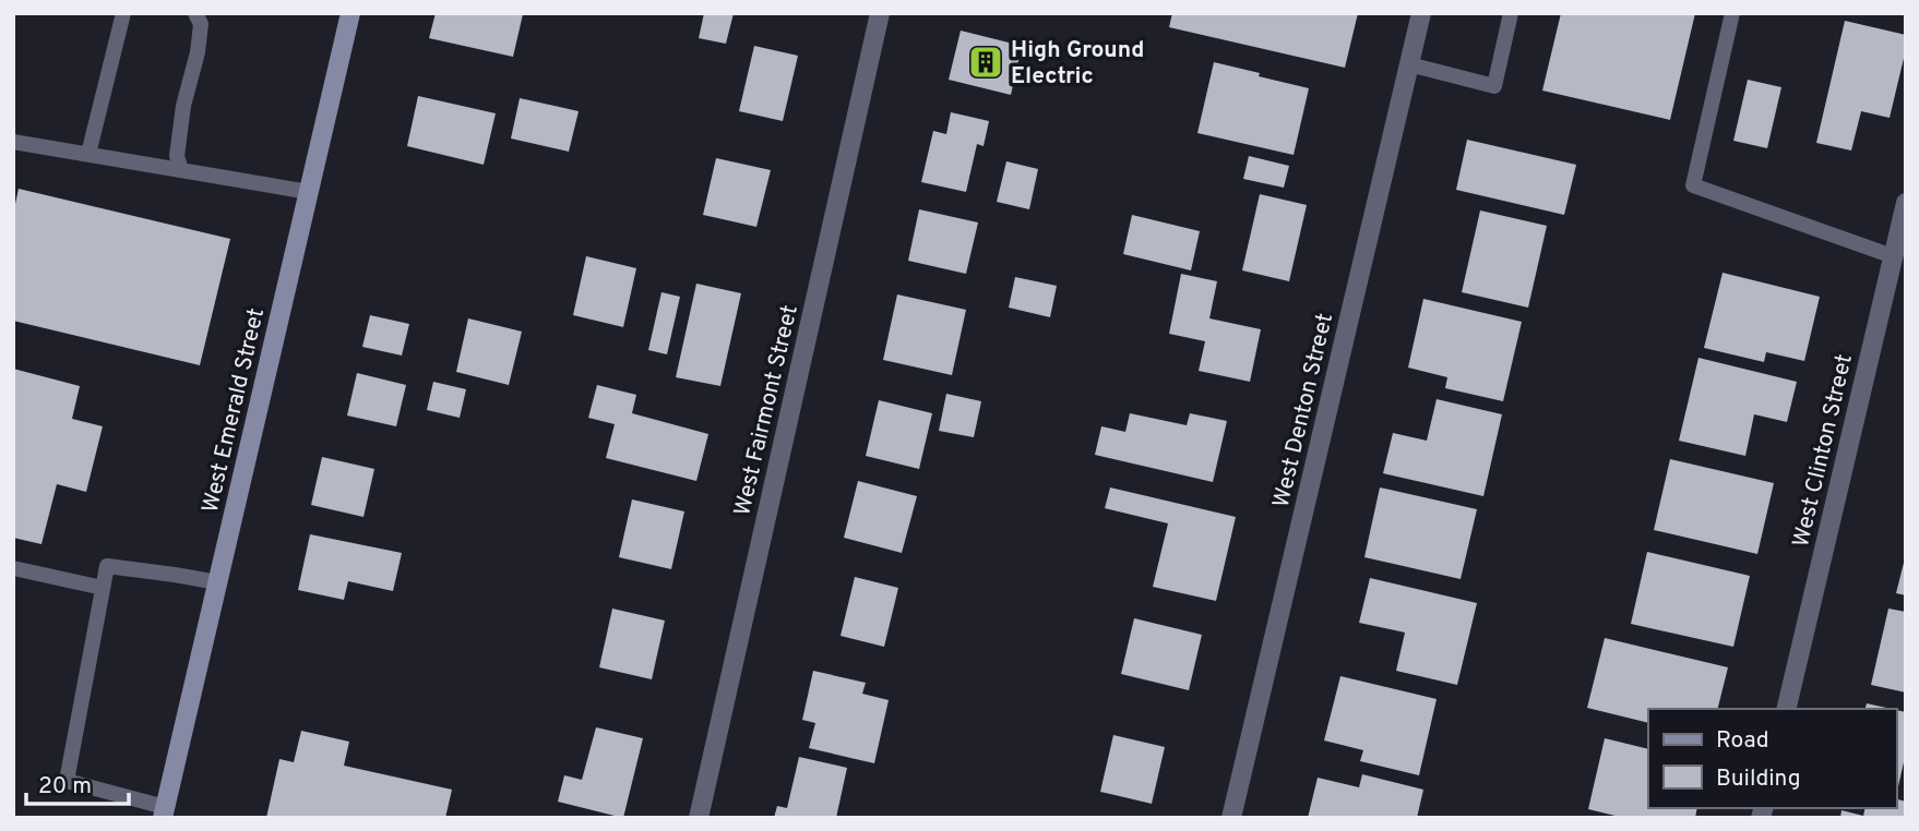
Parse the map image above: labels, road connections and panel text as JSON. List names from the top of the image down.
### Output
{
  "streets": {
    "street": [
      "West Emerald Street",
      "West Fairmont Street",
      "West Denton Street",
      "West Clinton Street"
    ]
  },
  "places": {
    "building": ["High Ground Electric"]
  },
  "legend": ["Road", "Building"],
  "scale_bar": "20 m"
}
